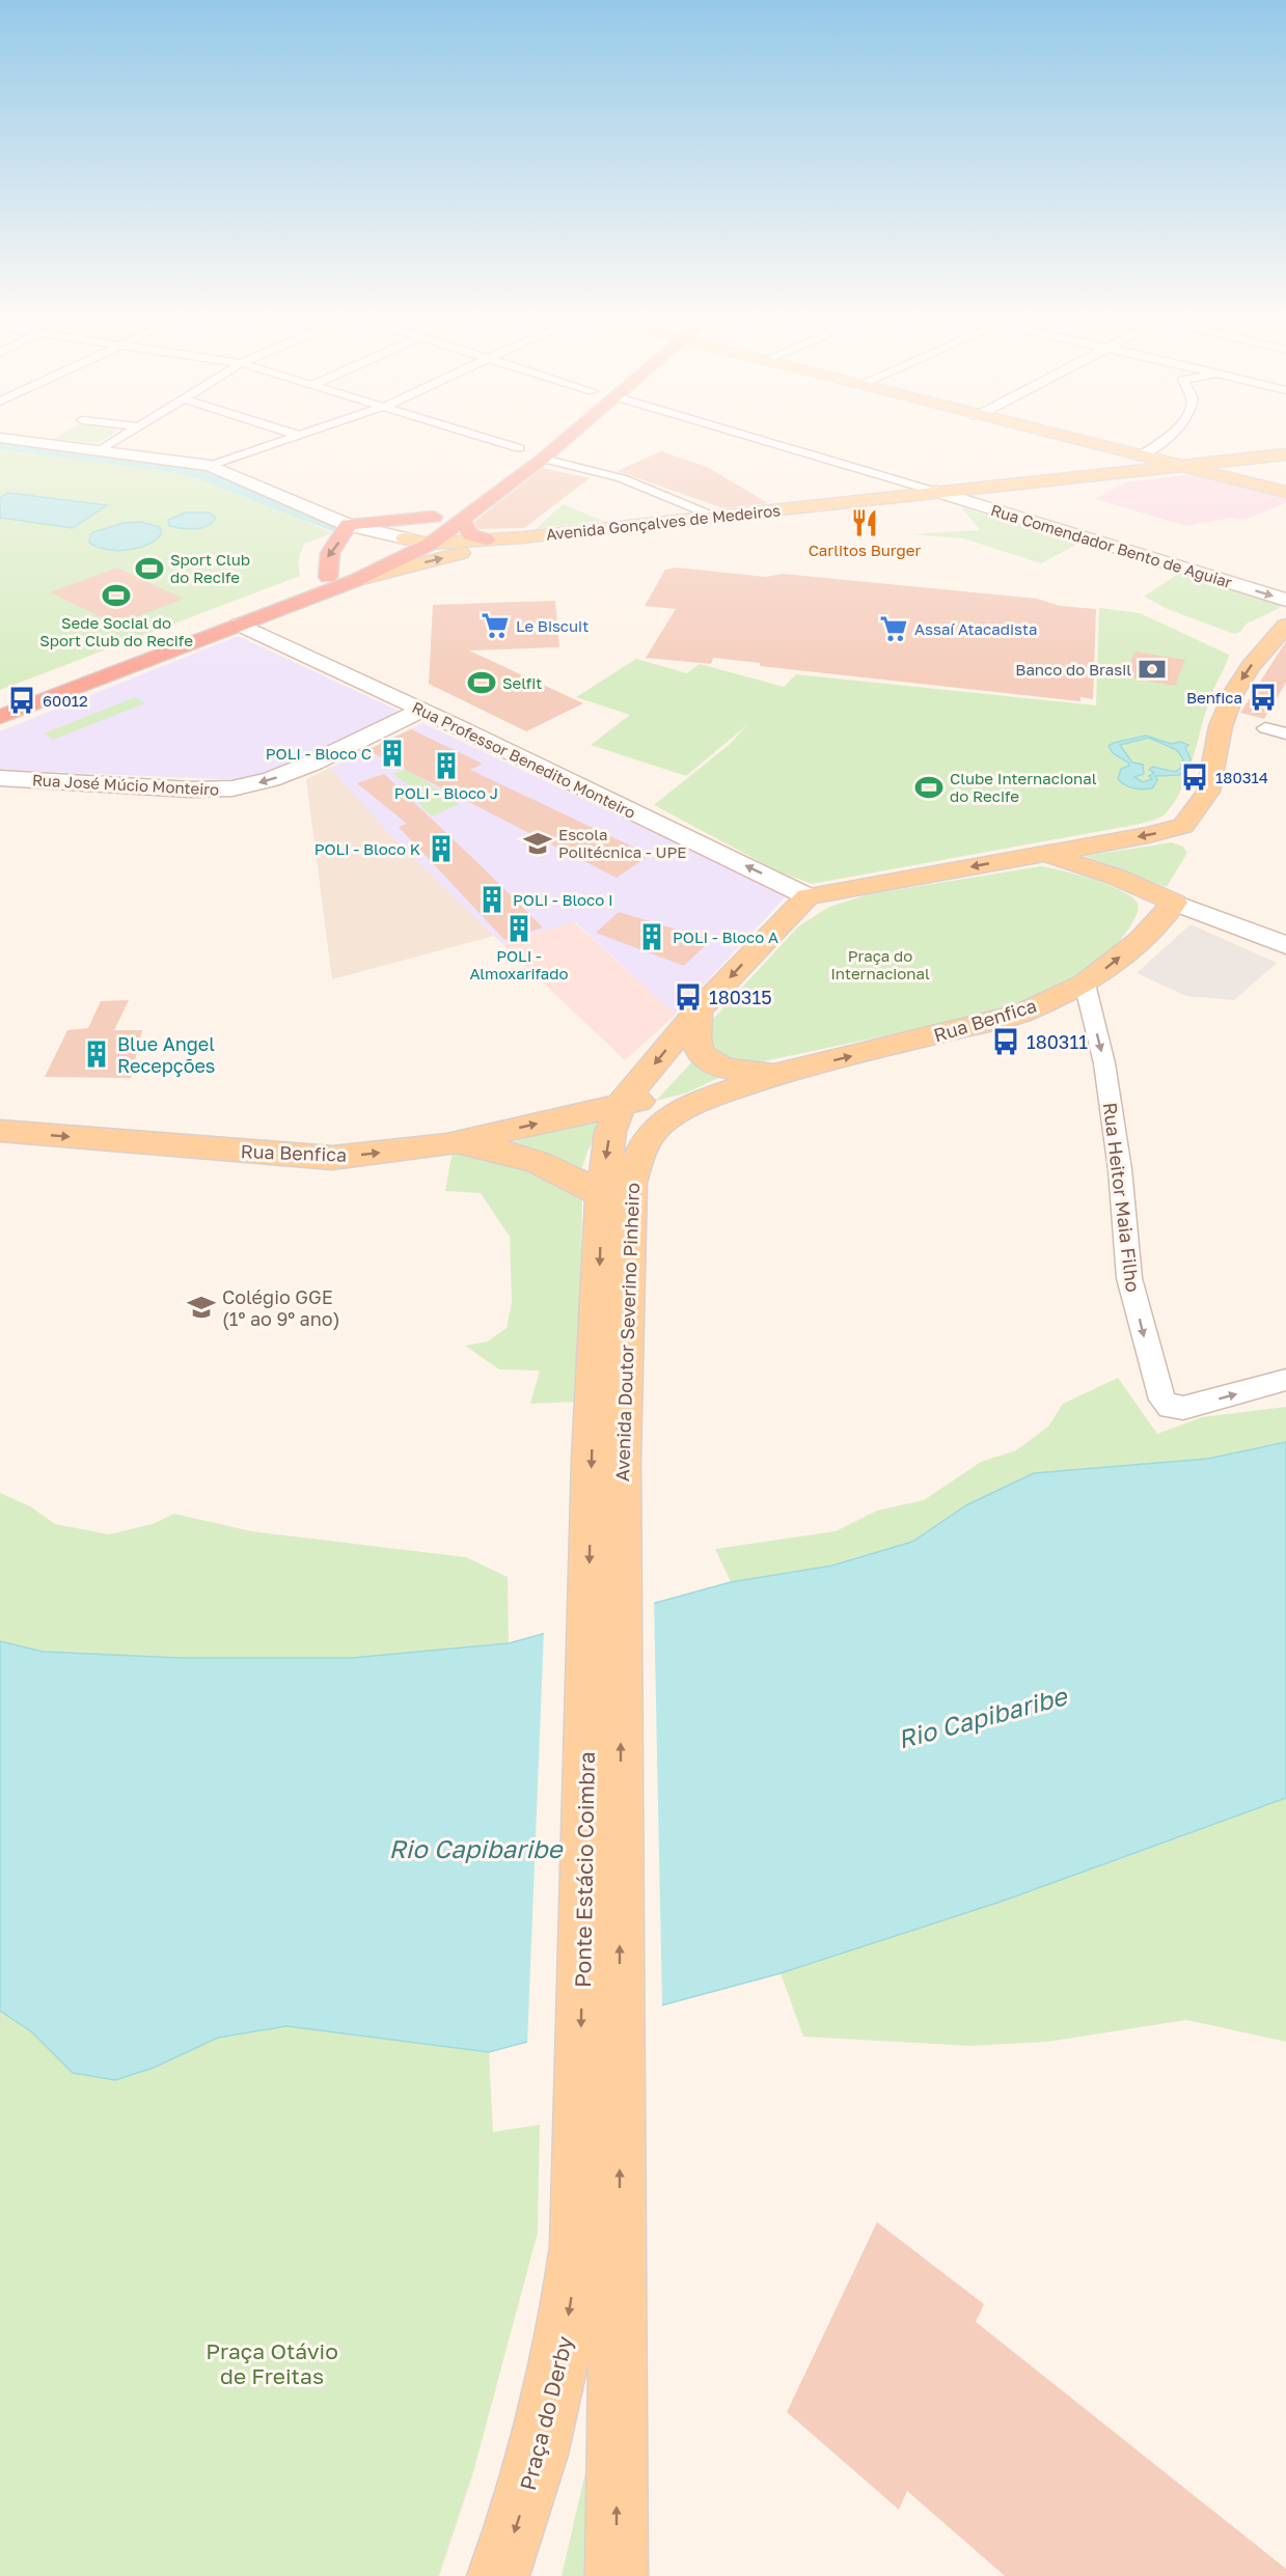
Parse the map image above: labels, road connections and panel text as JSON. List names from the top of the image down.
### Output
{
  "streets": {
    "main road": [
      "Avenida Gonçalves de Medeiros",
      "Rua Benfica",
      "Avenida Doutor Severino Pinheiro",
      "Ponte Estácio Coimbra",
      "Praça do Derby"
    ],
    "street": [
      "Rua Comendador Bento de Aguiar",
      "Rua Professor Benedito Monteiro",
      "Rua José Múcio Monteiro",
      "Rua Heitor Maia Filho"
    ]
  },
  "crossings": [
    ["Avenida Gonçalves de Medeiros", "Rua Comendador Bento de Aguiar"],
    ["Rua Professor Benedito Monteiro", "Rua José Múcio Monteiro"],
    ["Rua Benfica", "Rua Heitor Maia Filho"],
    ["Rua Benfica", "Avenida Doutor Severino Pinheiro"],
    ["Avenida Doutor Severino Pinheiro", "Ponte Estácio Coimbra"],
    ["Ponte Estácio Coimbra", "Praça do Derby"]
  ],
  "one_way": [
    "Rua Comendador Bento de Aguiar",
    "Rua José Múcio Monteiro",
    "Rua Benfica",
    "Rua Heitor Maia Filho",
    "Avenida Doutor Severino Pinheiro"
  ],
  "water": ["Rio Capibaribe"],
  "parks": ["Praça do Internacional", "Praça Otávio de Freitas"],
  "places": {
    "restaurant": ["Carlitos Burger"],
    "sports": [
      "Sport Club do Recife",
      "Sede Social do Sport Club do Recife",
      "Selfit",
      "Clube Internacional do Recife"
    ],
    "supermarket": ["Le Biscuit", "Assaí Atacadista"],
    "bank": ["Banco do Brasil"],
    "bus stop": [
      "Benfica",
      "60012",
      "180314",
      "180315",
      "180311"
    ],
    "building": [
      "POLI - Bloco C",
      "POLI - Bloco J",
      "POLI - Bloco K",
      "POLI - Bloco I",
      "POLI - Almoxarifado",
      "POLI - Bloco A",
      "Blue Angel Recepções"
    ],
    "school or university": ["Escola Politécnica - UPE", "Colégio GGE (1º ao 9º ano)"]
  }
}
